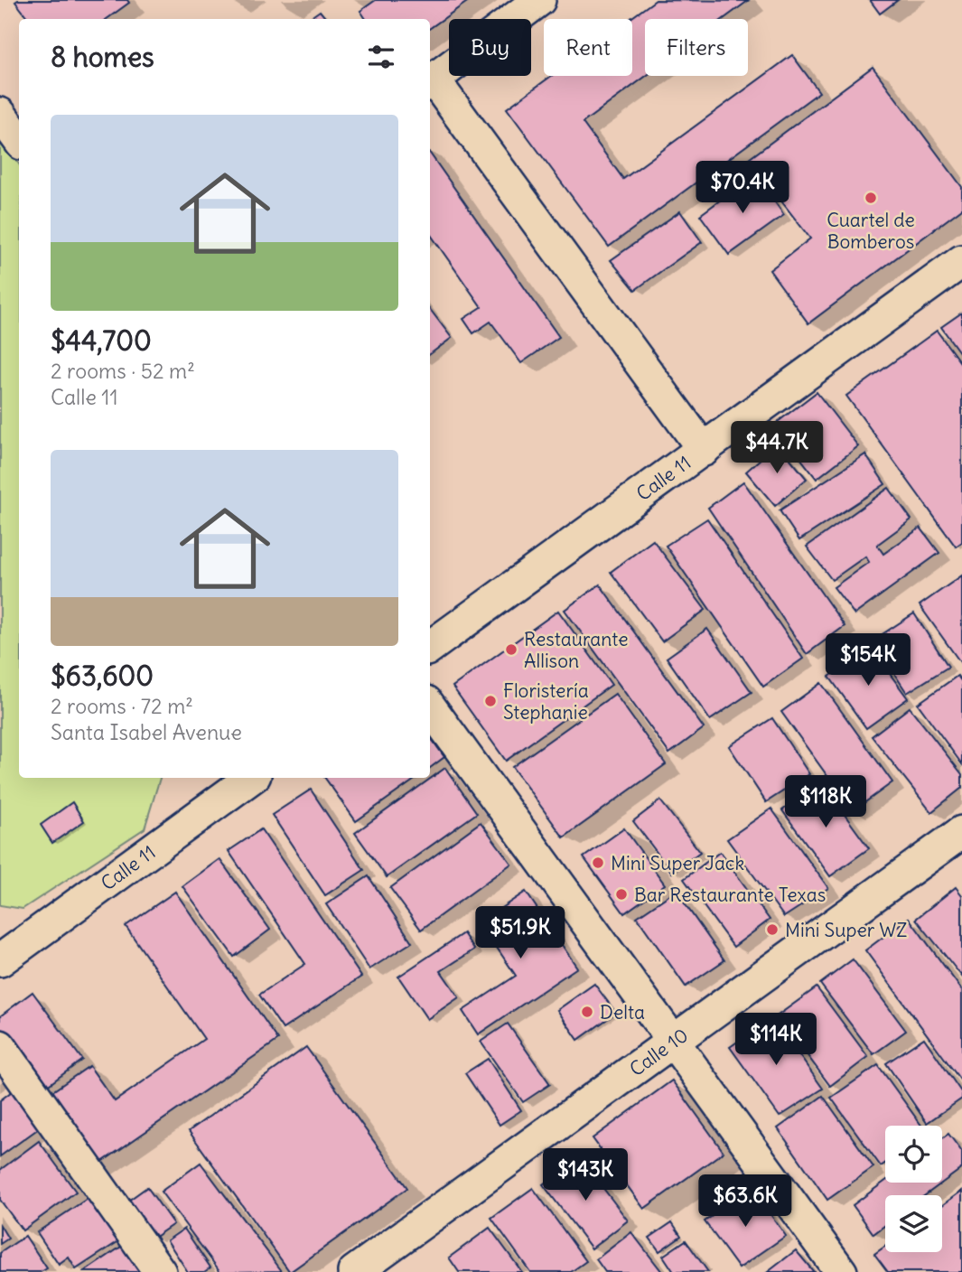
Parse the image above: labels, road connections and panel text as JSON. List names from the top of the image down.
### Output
{
  "streets": {
    "street": ["Calle 11", "Calle 10"]
  },
  "places": [
    "Cuartel de Bomberos",
    "Restaurante Allison",
    "Floristería Stephanie",
    "Mini Super Jack",
    "Bar Restaurante Texas",
    "Mini Super WZ",
    "Delta"
  ],
  "page": {
    "chip": ["Buy", "Rent", "Filters"],
    "heading": "8 homes",
    "list": [
      {
        "name": "$44,700",
        "note": "2 rooms · 52 m² · Calle 11"
      },
      {
        "name": "$63,600",
        "note": "2 rooms · 72 m² · Santa Isabel Avenue"
      }
    ],
    "price": [
      "$70.4K",
      "$44.7K",
      "$154K",
      "$118K",
      "$51.9K",
      "$114K",
      "$143K",
      "$63.6K"
    ]
  }
}
